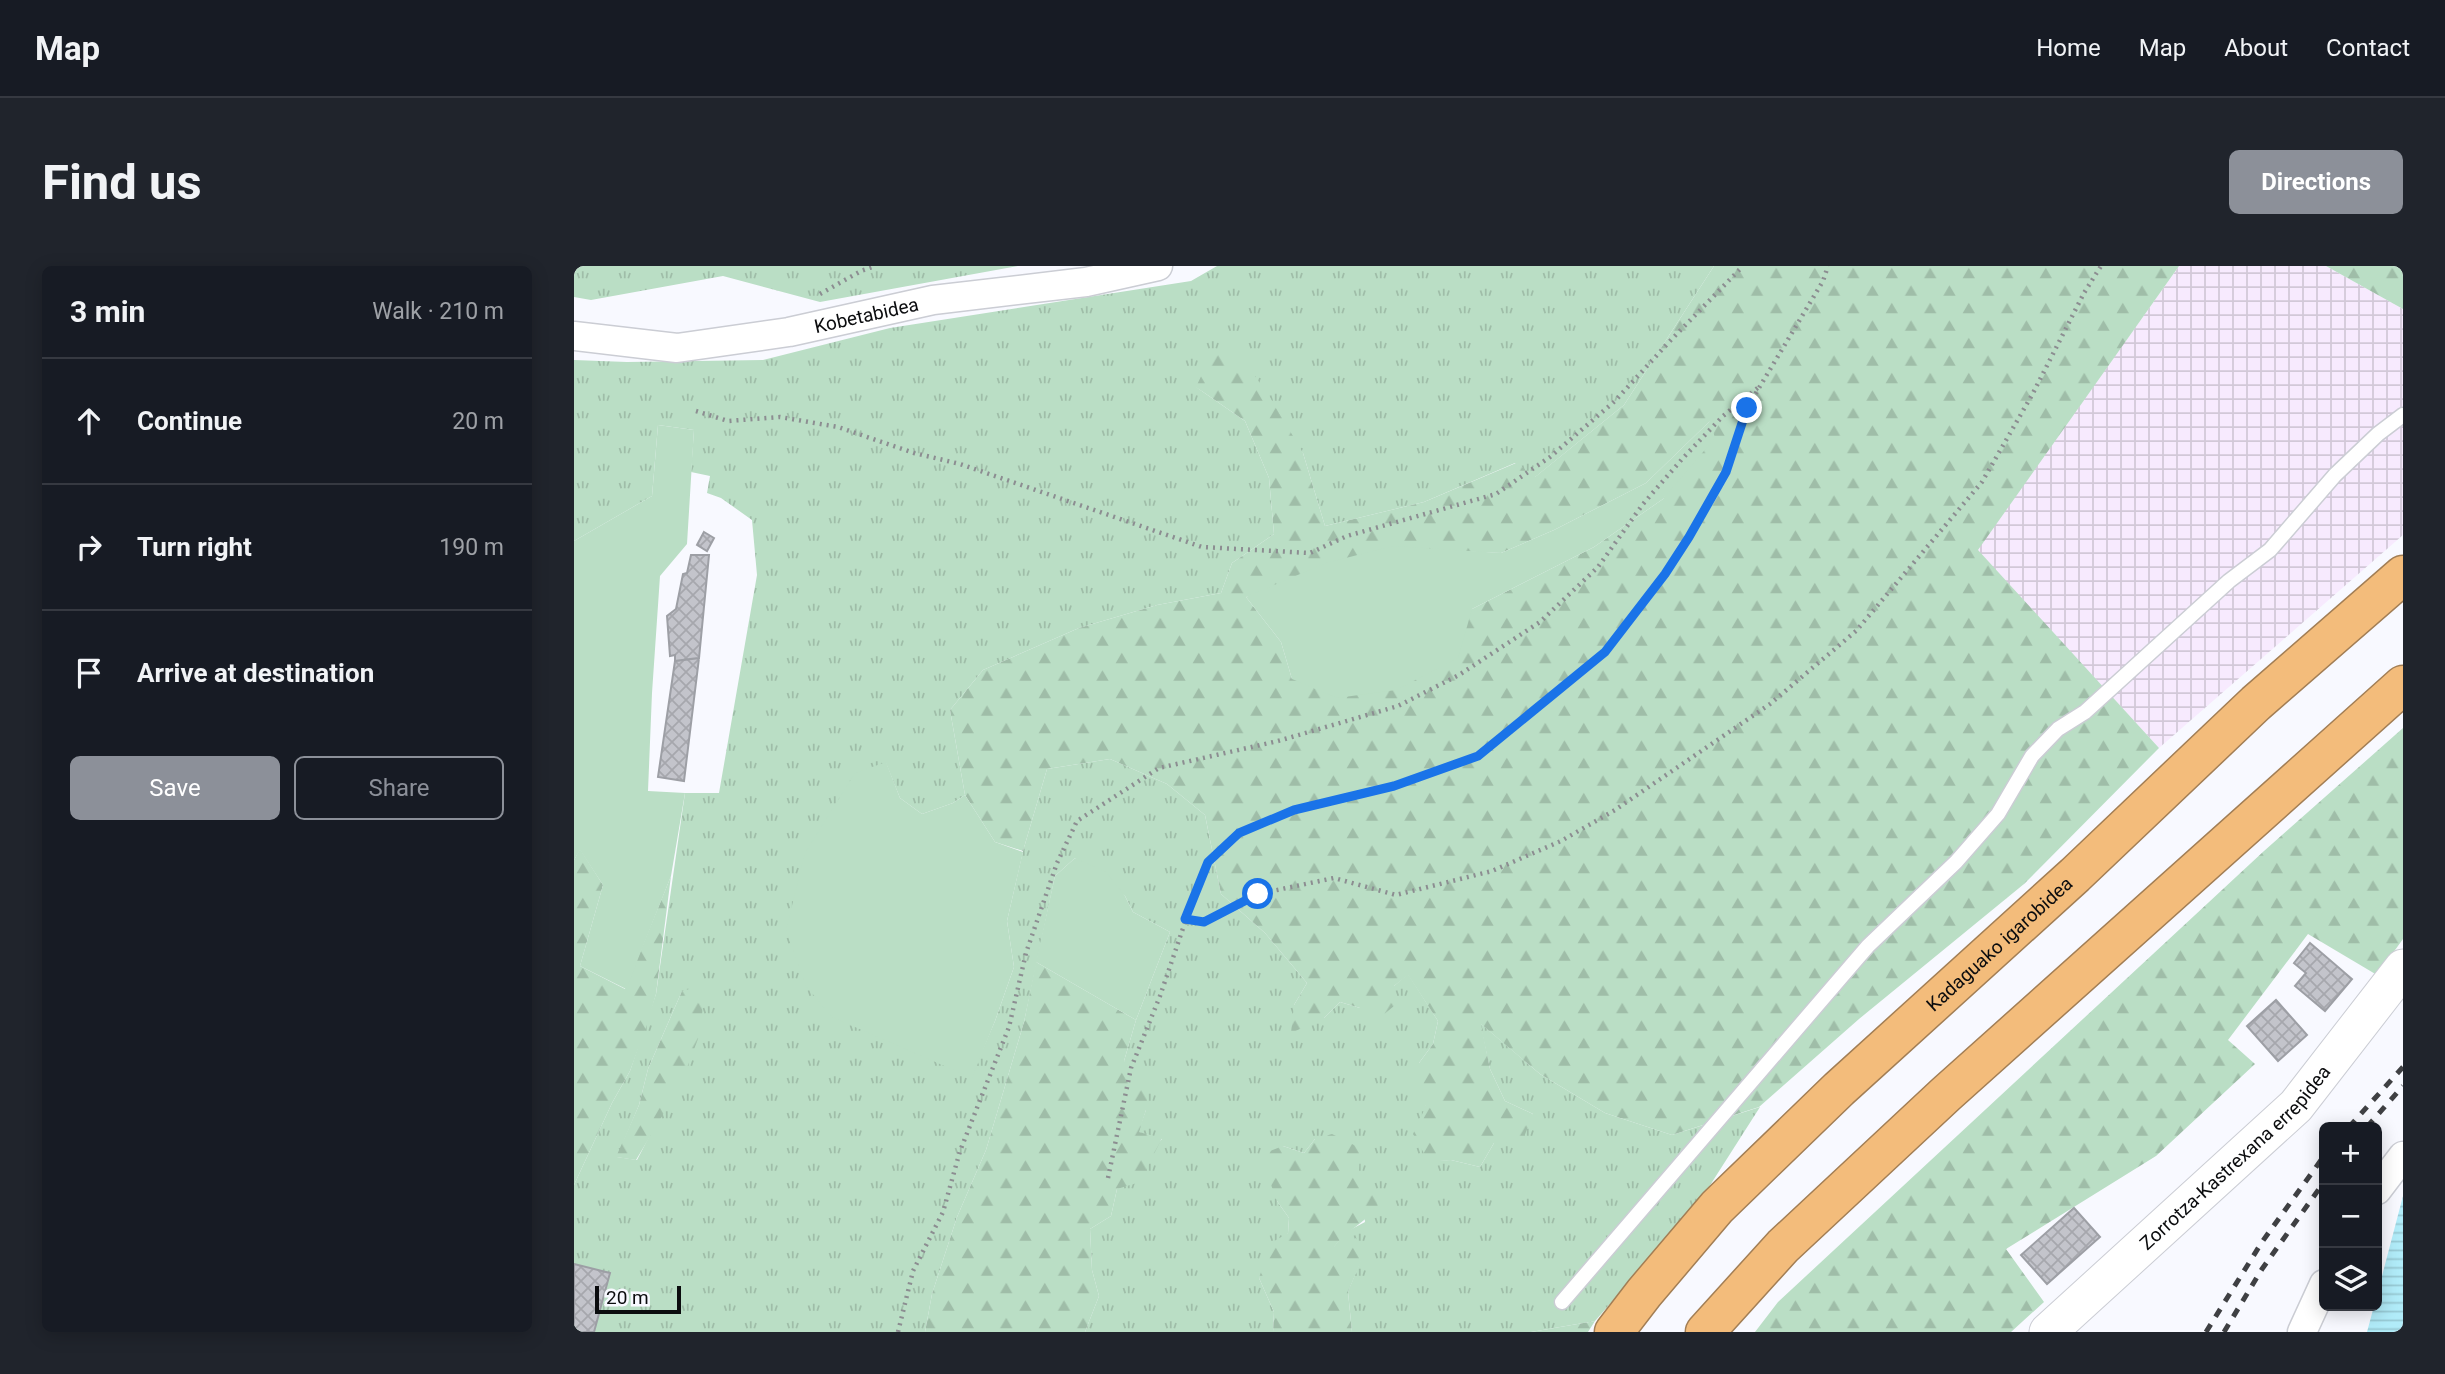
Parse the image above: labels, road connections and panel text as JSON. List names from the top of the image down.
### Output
{
  "streets": {
    "highway": ["Kadaguako igarobidea"],
    "street": ["Kobetabidea", "Zorrotza-Kastrexana errepidea"]
  },
  "scale_bar": "20 m",
  "page": {
    "header": "Map",
    "nav": [
      "Home",
      "Map",
      "About",
      "Contact"
    ],
    "buttons": [
      "Directions",
      ["Save", "Share"]
    ],
    "title": "Find us",
    "heading": ["3 min", "Walk · 210 m"],
    "list": [
      ["Continue", "20 m"],
      ["Turn right", "190 m"],
      "Arrive at destination"
    ],
    "map_buttons": ["+", "−"],
    "scale": "20 m"
  }
}
